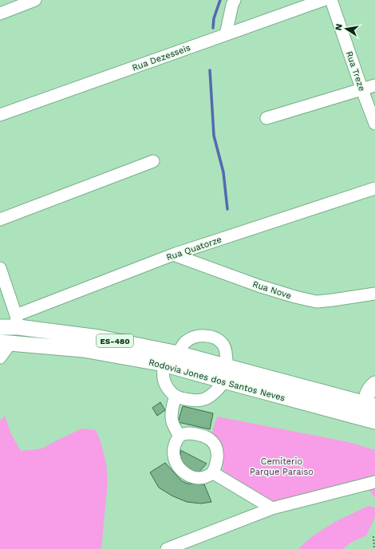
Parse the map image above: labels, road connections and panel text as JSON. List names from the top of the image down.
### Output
{
  "streets": {
    "main road": ["ES-480", "Rodovia Jones dos Santos Neves"],
    "street": [
      "Rua Dezesseis",
      "Rua Treze",
      "Rua Quatorze",
      "Rua Nove"
    ]
  },
  "crossings": [
    ["Rua Quatorze", "Rua Nove"],
    ["Rua Quatorze", "Rodovia Jones dos Santos Neves"]
  ],
  "parks": ["Cemiterio Parque Paraiso"],
  "north": "left"
}
